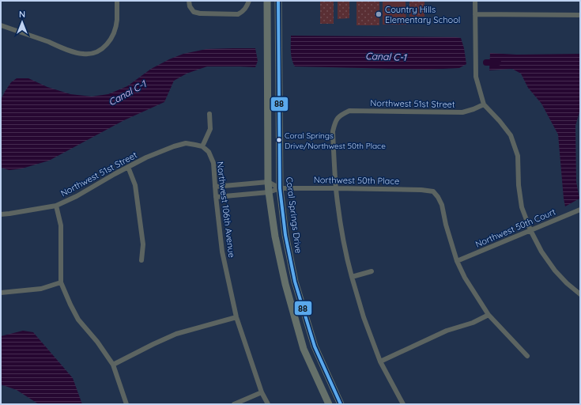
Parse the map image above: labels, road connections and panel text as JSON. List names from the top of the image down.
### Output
{
  "streets": {
    "main road": ["Coral Springs Drive"],
    "street": [
      "Northwest 51st Street",
      "Northwest 50th Place",
      "Northwest 106th Avenue",
      "Northwest 50th Court"
    ]
  },
  "crossings": [
    ["Northwest 51st Street", "Northwest 50th Place"],
    ["Northwest 51st Street", "Northwest 106th Avenue"],
    ["Northwest 50th Place", "Northwest 106th Avenue"],
    ["Northwest 50th Place", "Coral Springs Drive"],
    ["Northwest 50th Place", "Northwest 50th Court"]
  ],
  "water": ["Canal C-1"],
  "places": ["Country Hills Elementary School", "Coral Springs Drive/Northwest 50th Place"],
  "lines": ["transit line 88"],
  "north": "top"
}
